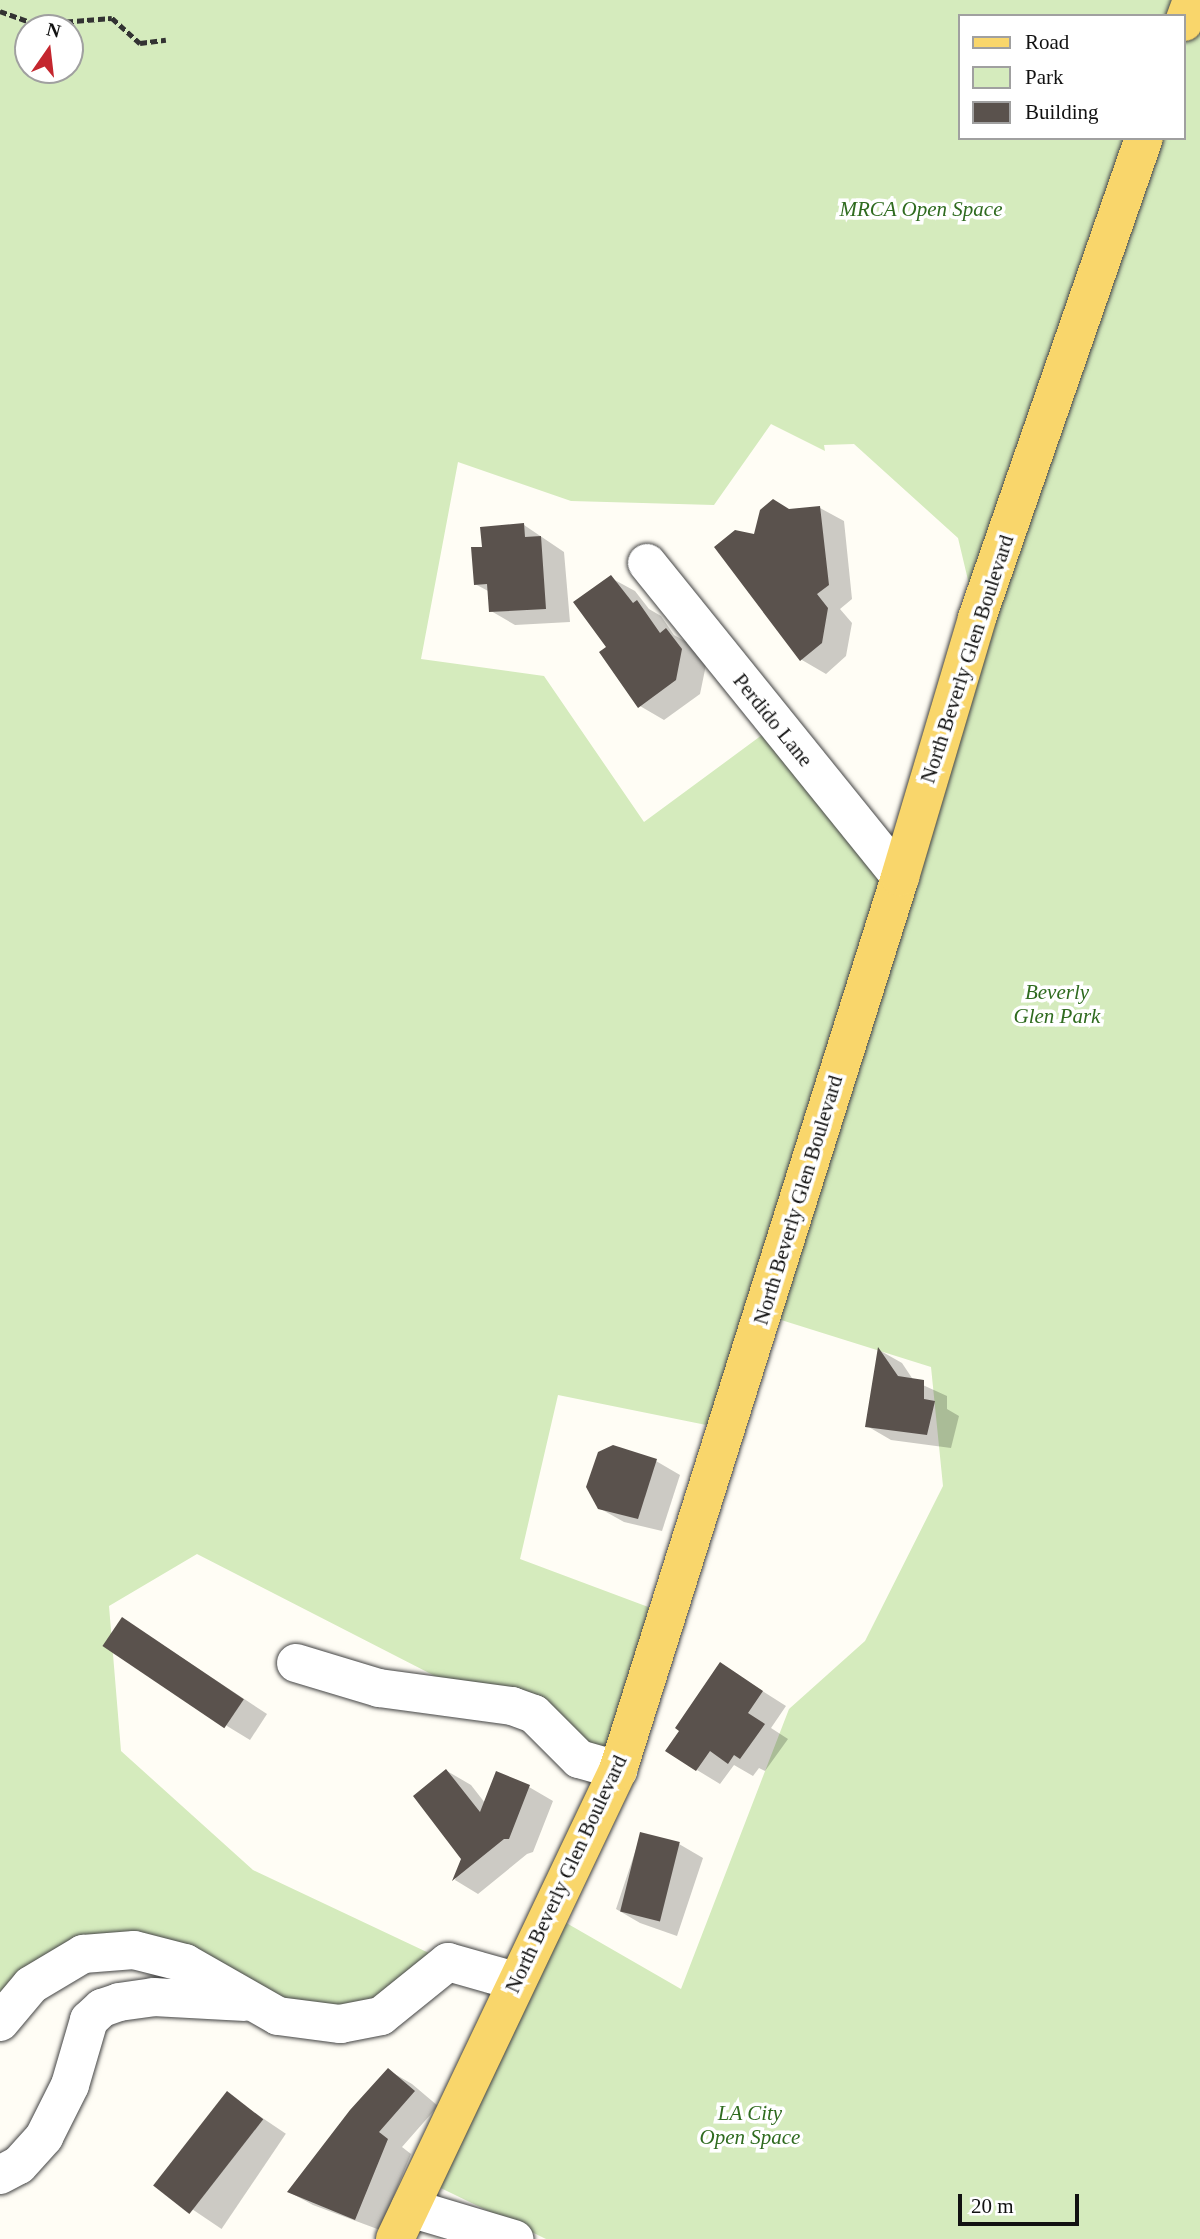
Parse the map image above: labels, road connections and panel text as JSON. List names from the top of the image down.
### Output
{
  "streets": {
    "main road": ["North Beverly Glen Boulevard"],
    "street": ["Perdido Lane"]
  },
  "crossings": [
    ["North Beverly Glen Boulevard", "Perdido Lane"]
  ],
  "parks": ["MRCA Open Space", "Beverly Glen Park", "LA City Open Space"],
  "legend": ["Road", "Park", "Building"],
  "scale_bar": "20 m",
  "north": "top"
}
